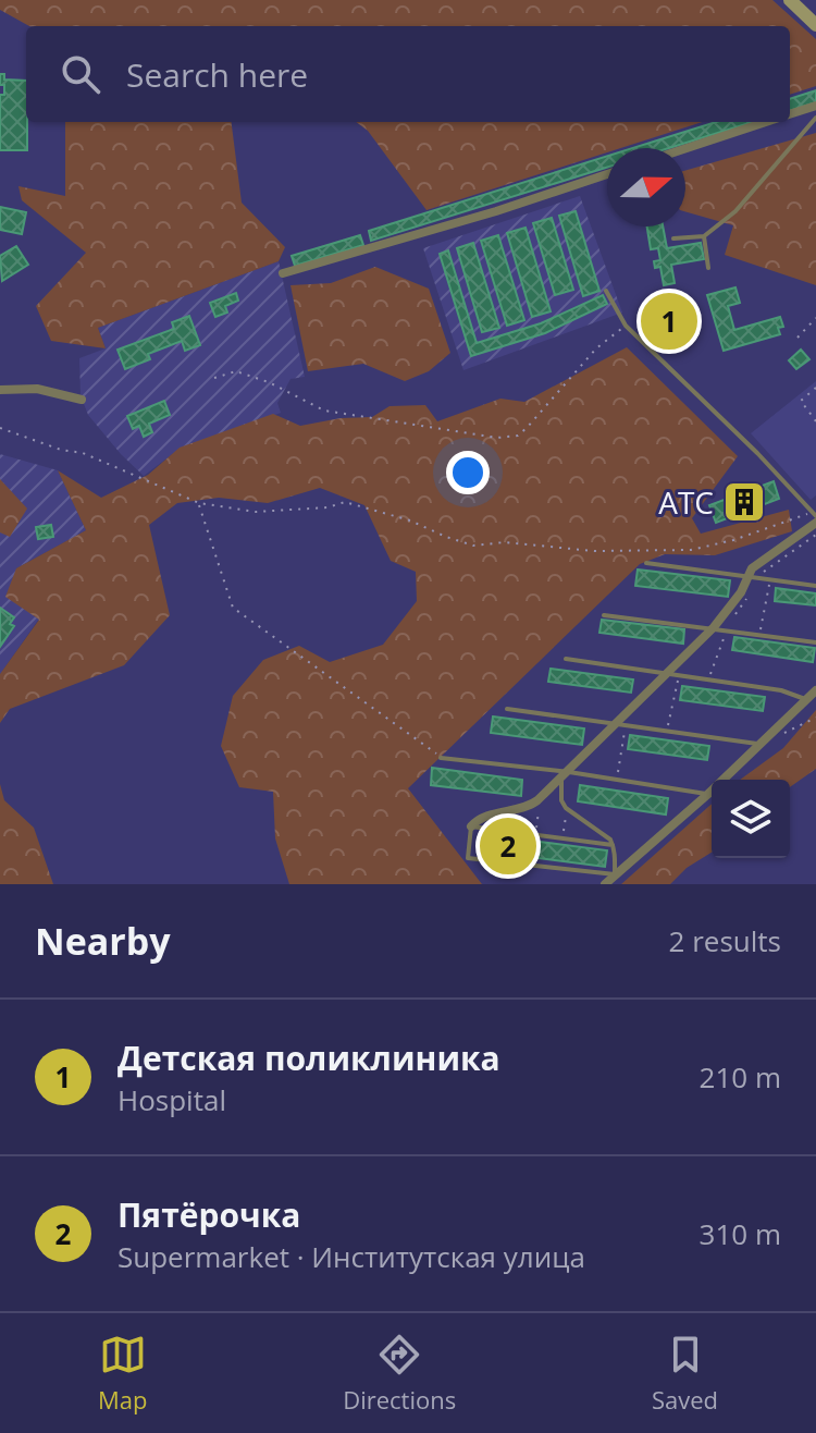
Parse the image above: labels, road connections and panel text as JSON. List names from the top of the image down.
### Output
{
  "places": {
    "building": ["АТС"]
  },
  "north": "right",
  "page": {
    "search": "Search here",
    "pins": ["1", "2"],
    "heading": ["Nearby", "2 results"],
    "list": [
      {
        "mark": "1",
        "name": "Детская поликлиника",
        "note": "Hospital",
        "value": "210 m"
      },
      {
        "mark": "2",
        "name": "Пятёрочка",
        "note": "Supermarket · Институтская улица",
        "value": "310 m"
      }
    ],
    "nav": ["Map", "Directions", "Saved"]
  }
}
